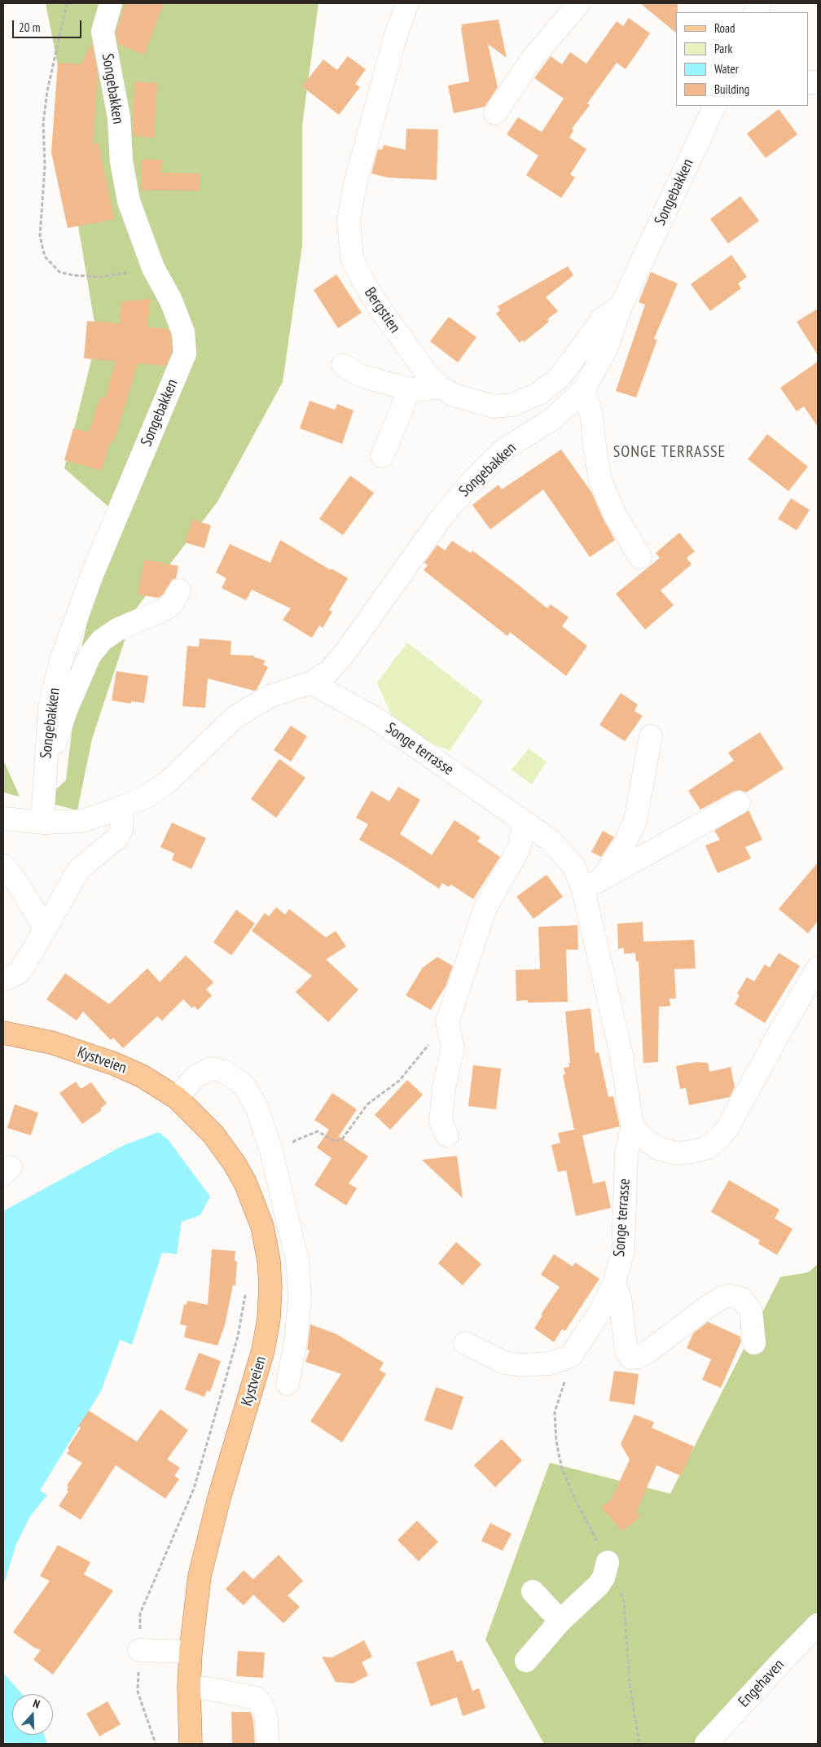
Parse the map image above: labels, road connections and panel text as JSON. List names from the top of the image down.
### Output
{
  "streets": {
    "main road": ["Kystveien"],
    "street": [
      "Songebakken",
      "Bergstien",
      "Songe terrasse",
      "Engehaven"
    ]
  },
  "crossings": [
    ["Songebakken", "Bergstien"],
    ["Songebakken", "Songe terrasse"]
  ],
  "districts": ["SONGE TERRASSE"],
  "legend": [
    "Road",
    "Park",
    "Water",
    "Building"
  ],
  "scale_bar": "20 m",
  "north": "top"
}
